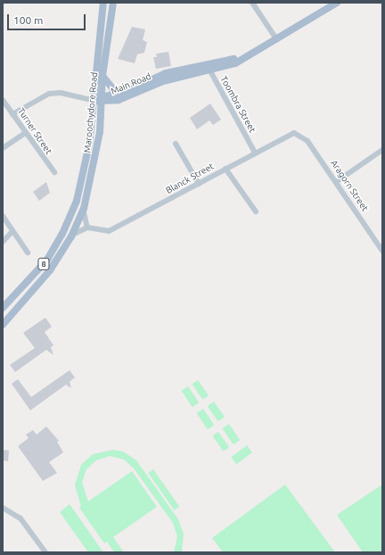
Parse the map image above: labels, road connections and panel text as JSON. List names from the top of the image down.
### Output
{
  "streets": {
    "main road": ["Main Road", "Maroochydore Road", "8"],
    "street": [
      "Toombra Street",
      "Turner Street",
      "Blanck Street",
      "Aragorn Street"
    ]
  },
  "crossings": [
    ["Main Road", "Toombra Street"],
    ["Main Road", "Maroochydore Road"],
    ["Toombra Street", "Blanck Street"],
    ["Blanck Street", "Aragorn Street"]
  ],
  "scale_bar": "100 m"
}
